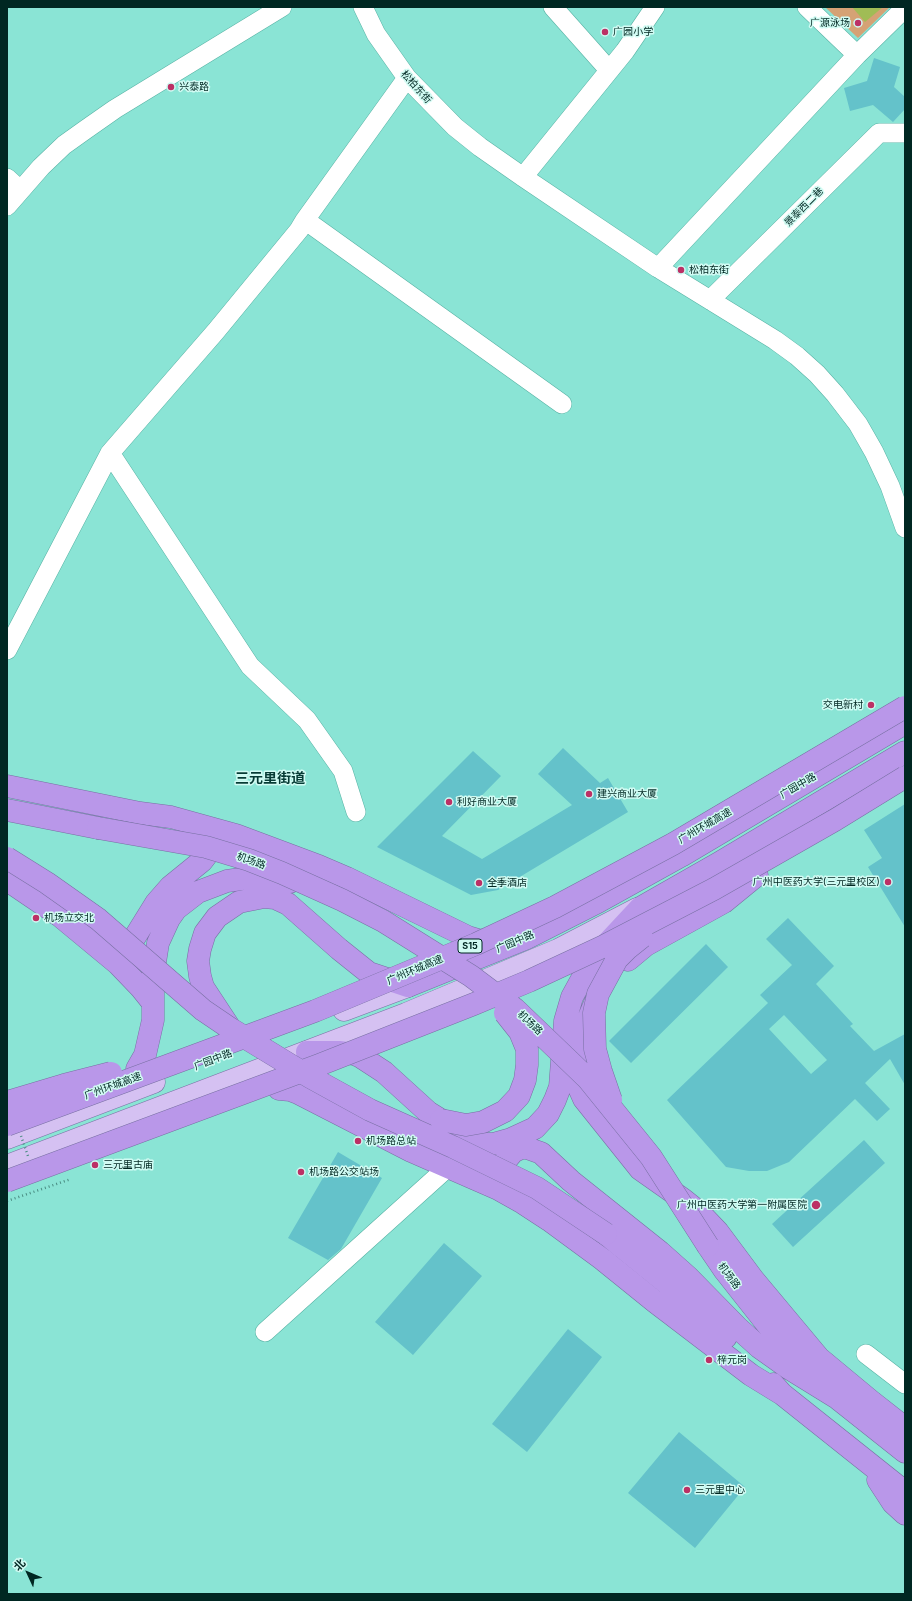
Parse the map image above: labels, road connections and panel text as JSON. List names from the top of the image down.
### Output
{
  "streets": {
    "highway": [
      "广园中路",
      "广州环城高速",
      "机场路",
      "S15"
    ],
    "street": ["松柏东街", "景泰西二巷"]
  },
  "crossings": [
    ["松柏东街", "景泰西二巷"],
    ["广园中路", "广州环城高速"]
  ],
  "districts": ["三元里街道"],
  "places": [
    "广源泳场",
    "广园小学",
    "兴泰路",
    "松柏东街",
    "交电新村",
    "建兴商业大厦",
    "利好商业大厦",
    "广州中医药大学(三元里校区)",
    "全季酒店",
    "机场立交北",
    "机场路总站",
    "三元里古庙",
    "机场路公交站场",
    "广州中医药大学第一附属医院",
    "梓元岗",
    "三元里中心"
  ],
  "north": "top left"
}
